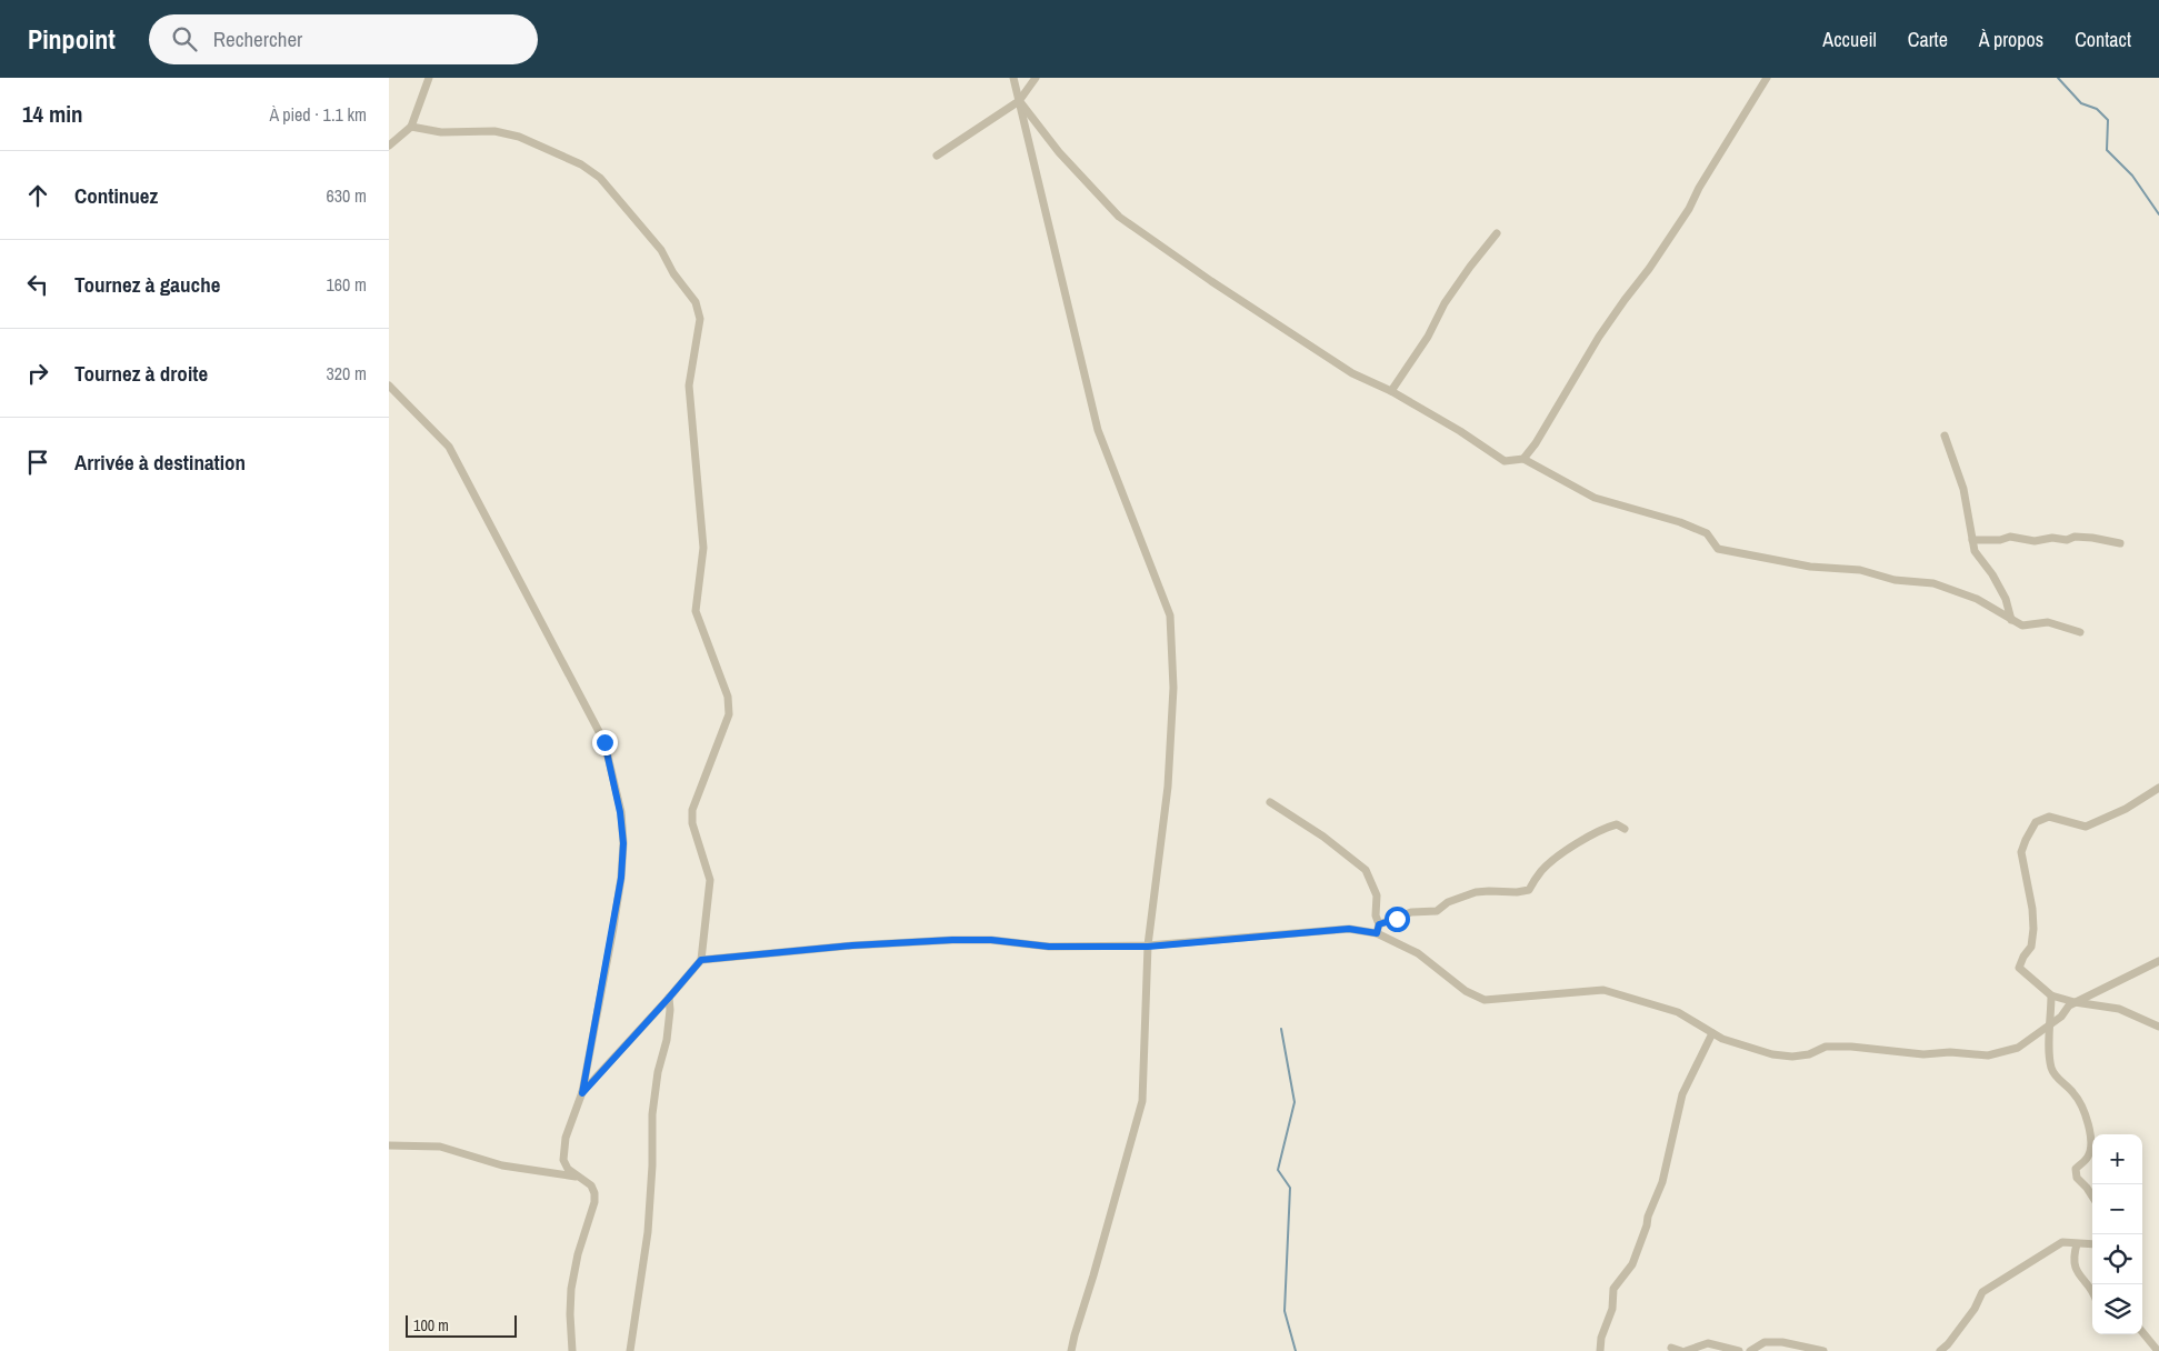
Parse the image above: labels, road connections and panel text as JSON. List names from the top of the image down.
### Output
{
  "scale_bar": "100 m",
  "page": {
    "header": "Pinpoint",
    "search": "Rechercher",
    "nav": [
      "Accueil",
      "Carte",
      "À propos",
      "Contact"
    ],
    "heading": ["14 min", "À pied · 1.1 km"],
    "list": [
      ["Continuez", "630 m"],
      ["Tournez à gauche", "160 m"],
      ["Tournez à droite", "320 m"],
      "Arrivée à destination"
    ],
    "map_buttons": ["+", "−"],
    "scale": "100 m"
  }
}
